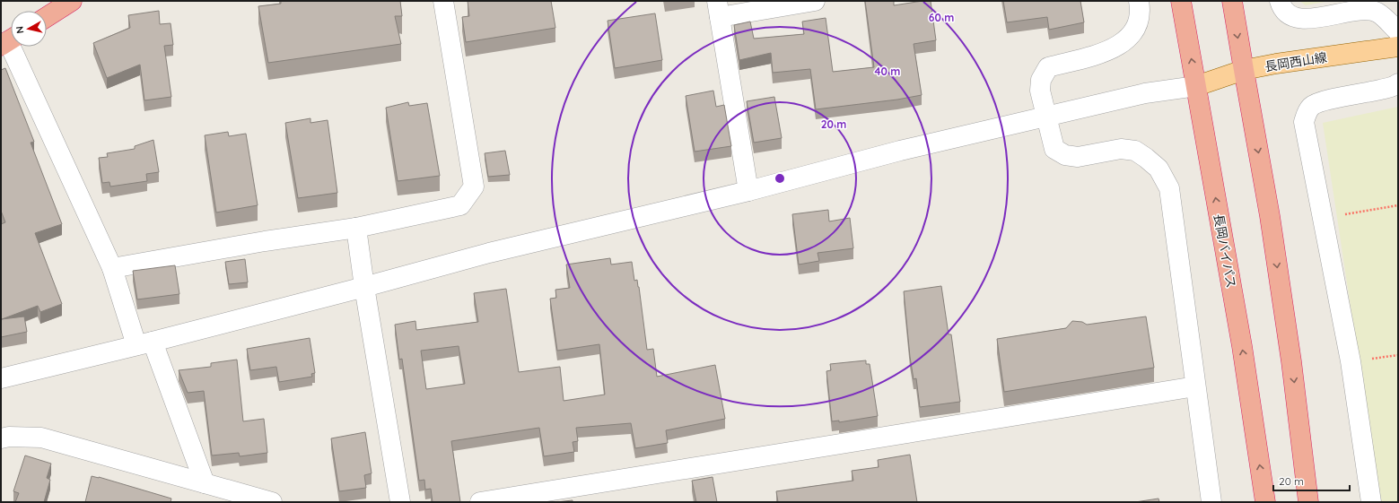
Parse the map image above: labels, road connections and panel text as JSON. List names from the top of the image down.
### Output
{
  "streets": {
    "highway": ["長岡バイパス"],
    "main road": ["長岡西山線"]
  },
  "crossings": [
    ["長岡西山線", "長岡バイパス"]
  ],
  "scale_bar": "20 m",
  "north": "left",
  "rings": ["60 m", "40 m", "20 m"]
}
